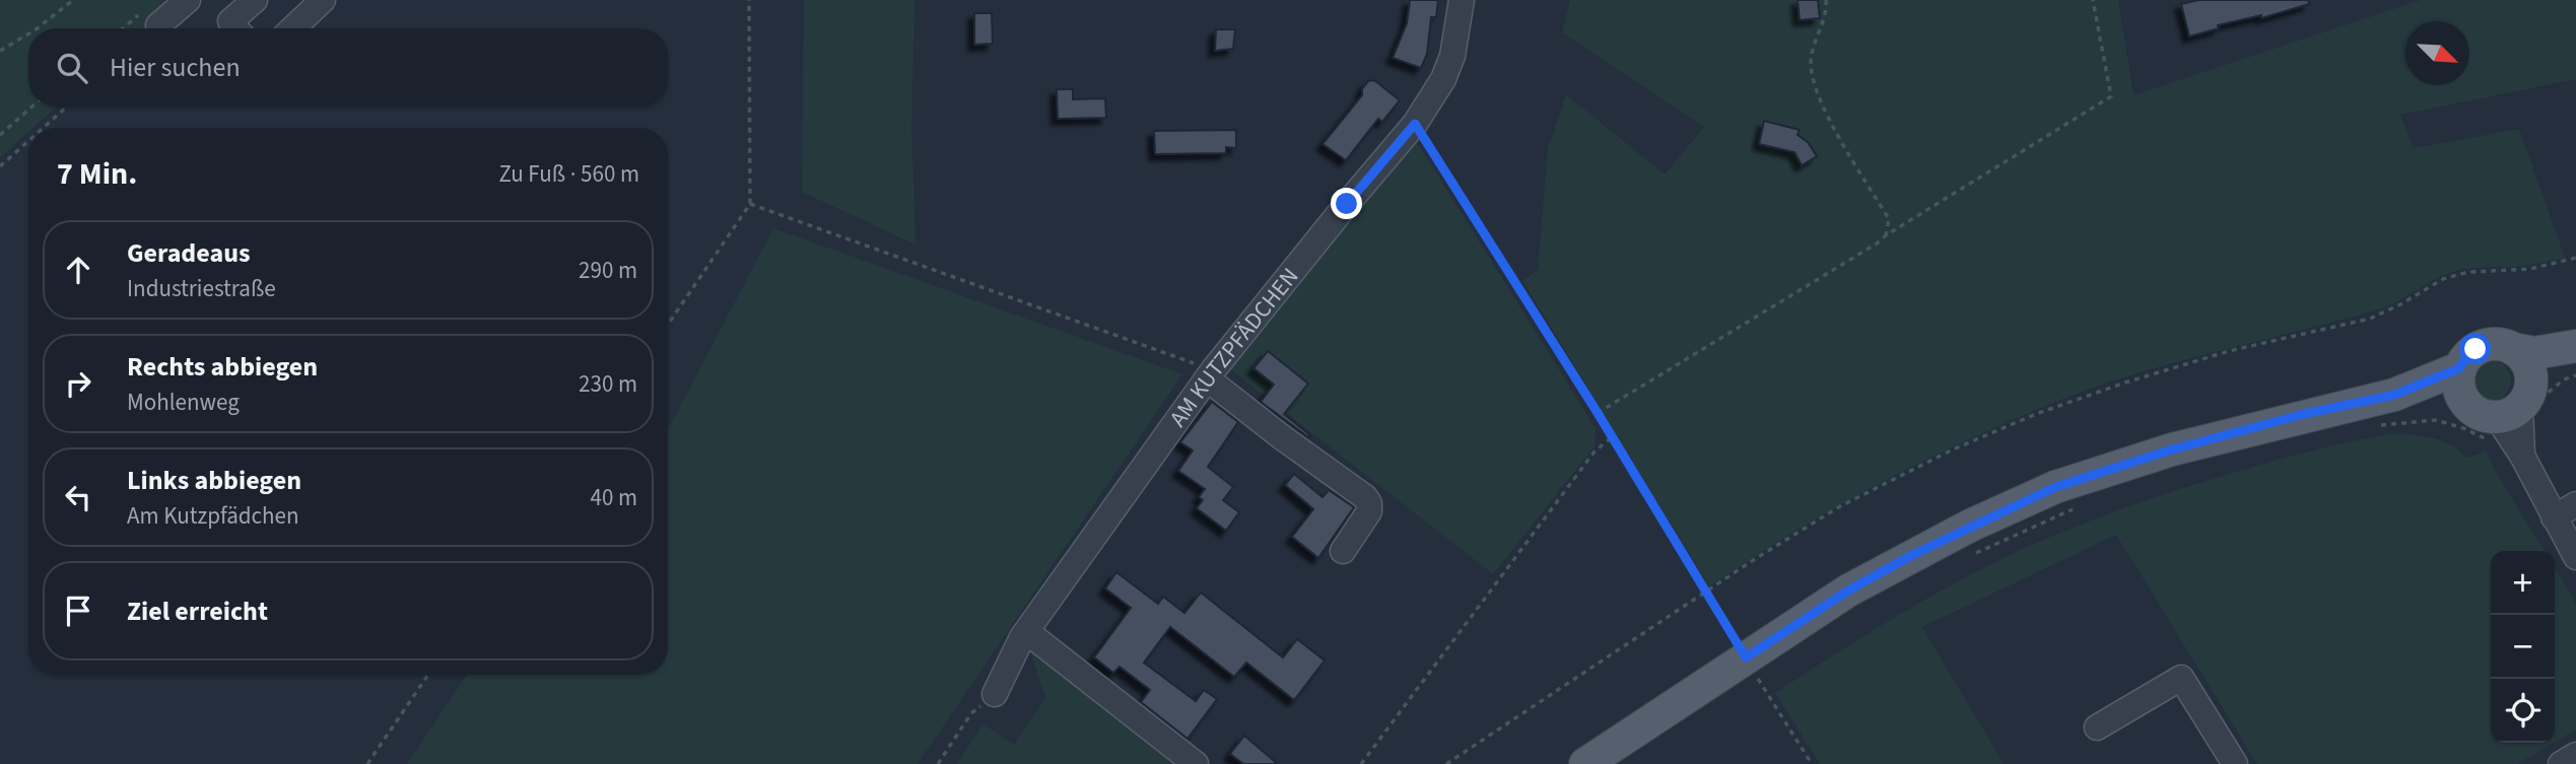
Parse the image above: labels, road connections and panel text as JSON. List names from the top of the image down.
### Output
{
  "streets": {
    "street": ["AM KUTZPFÄDCHEN"]
  },
  "north": "bottom right",
  "page": {
    "search": "Hier suchen",
    "heading": ["7 Min.", "Zu Fuß · 560 m"],
    "list": [
      ["Geradeaus", "Industriestraße", "290 m"],
      ["Rechts abbiegen", "Mohlenweg", "230 m"],
      ["Links abbiegen", "Am Kutzpfädchen", "40 m"],
      "Ziel erreicht"
    ],
    "map_buttons": ["+", "−"]
  }
}
